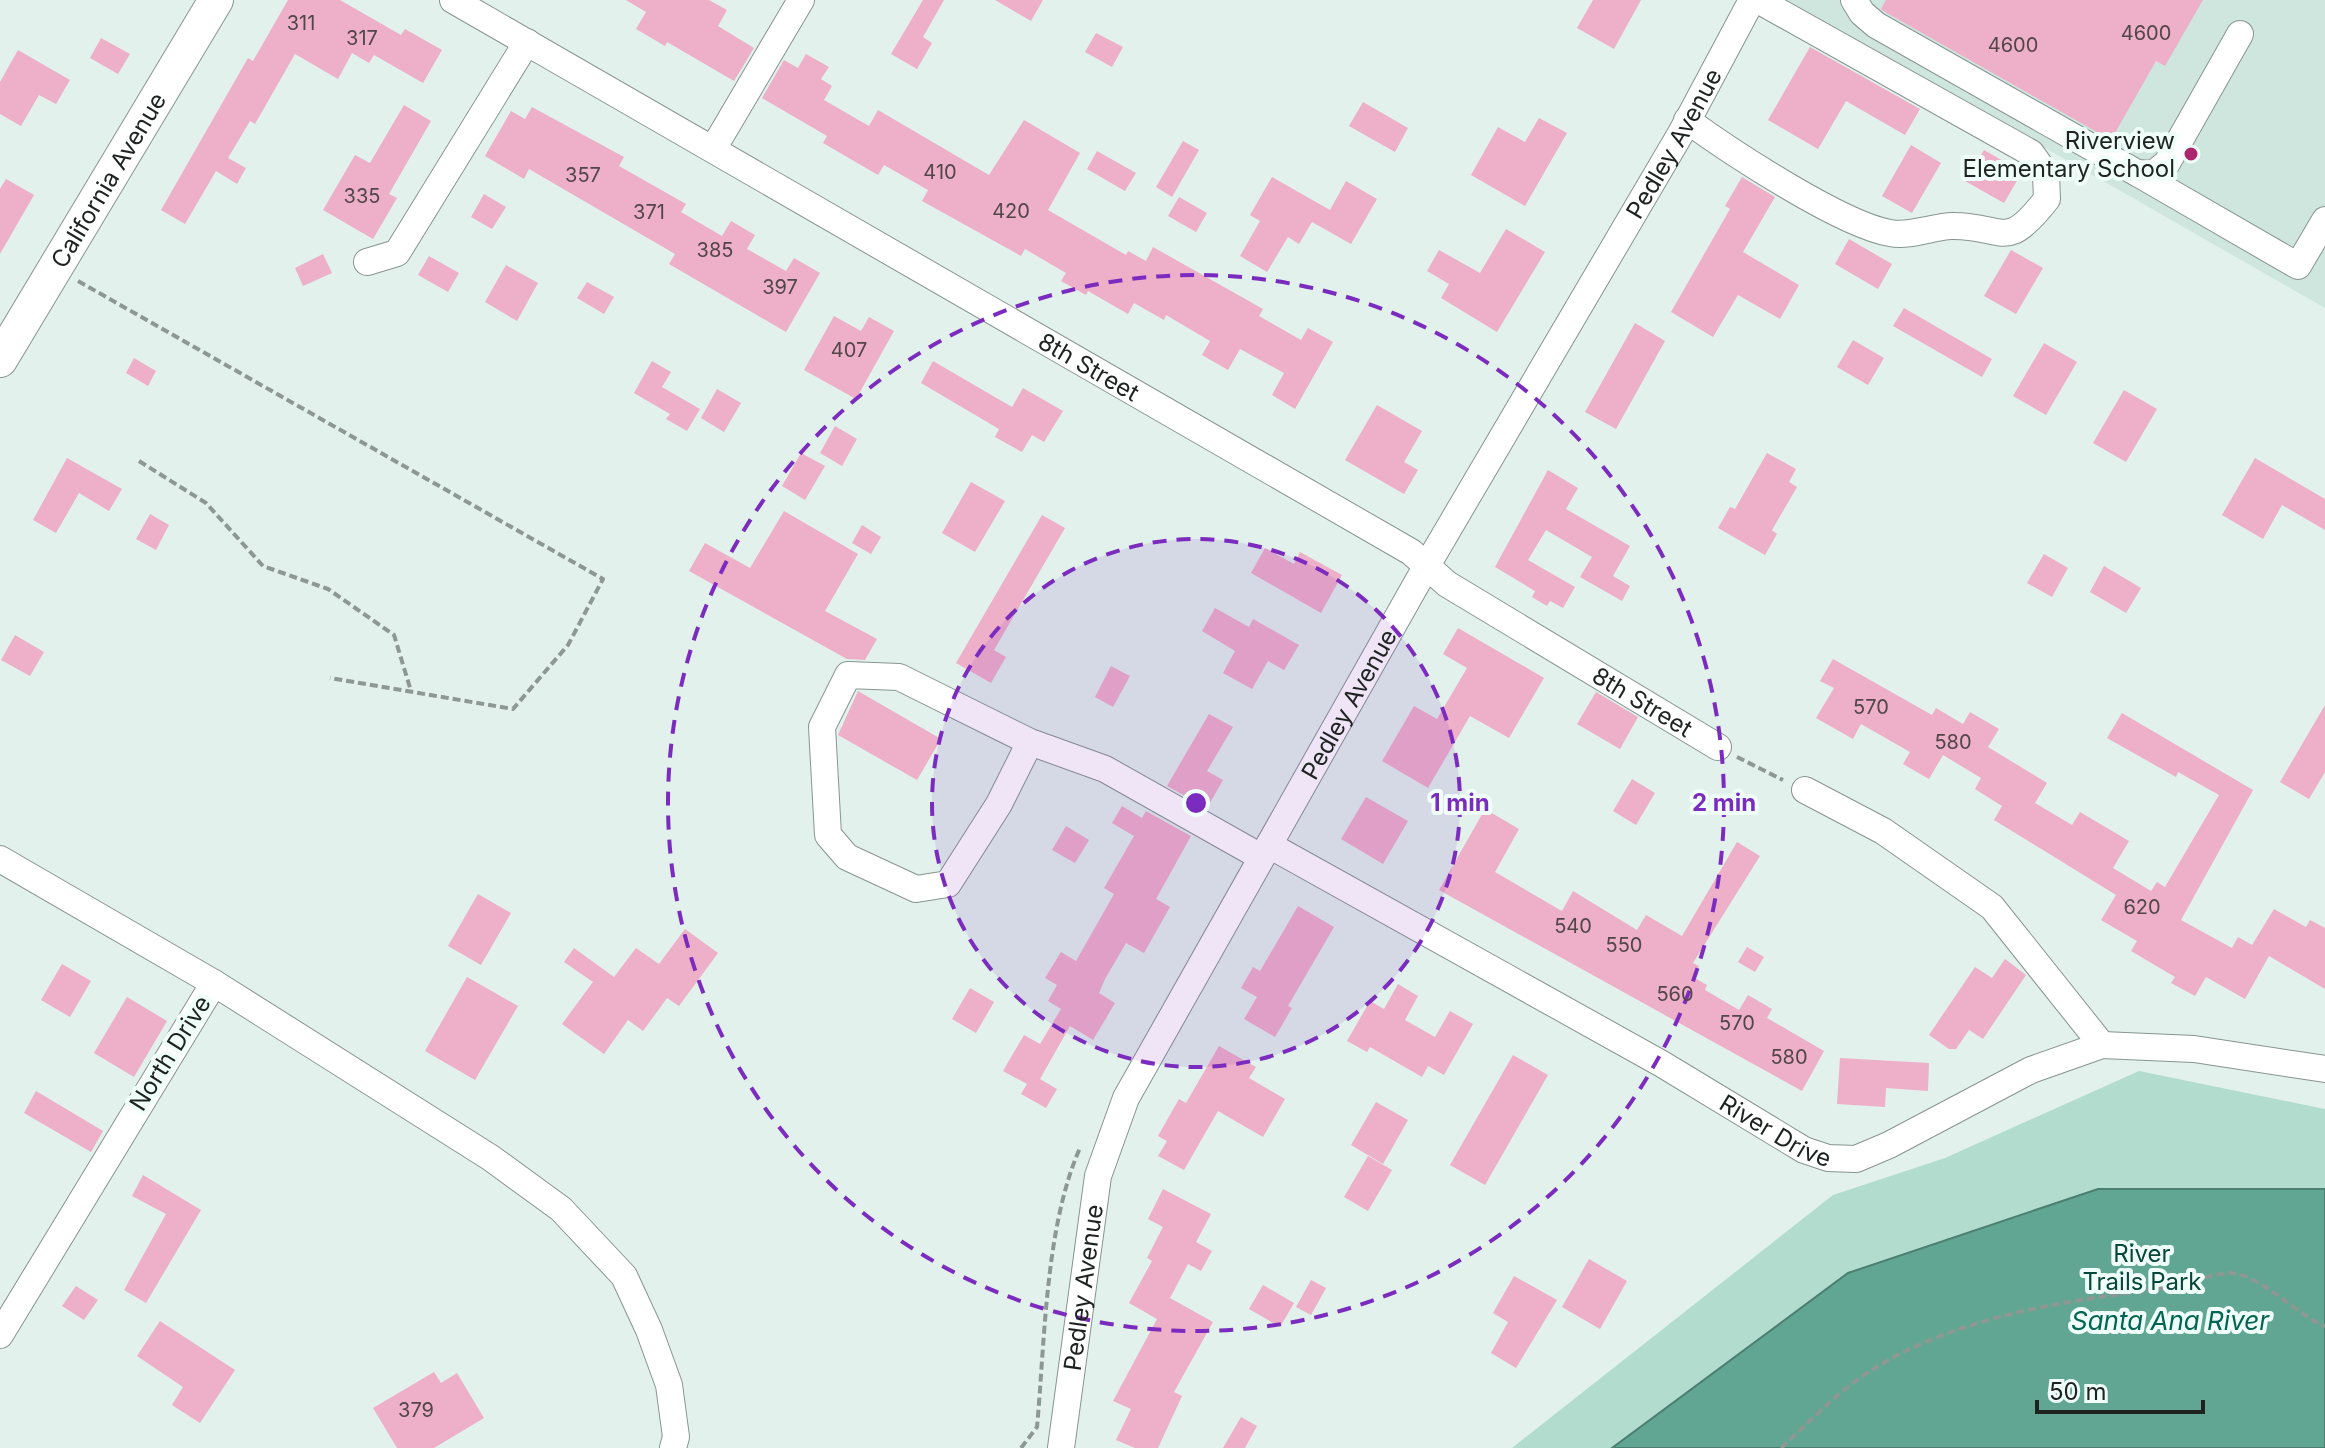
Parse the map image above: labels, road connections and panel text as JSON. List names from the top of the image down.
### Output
{
  "streets": {
    "main road": ["California Avenue"],
    "street": [
      "Pedley Avenue",
      "8th Street",
      "North Drive",
      "River Drive"
    ]
  },
  "crossings": [
    ["Pedley Avenue", "8th Street"],
    ["Pedley Avenue", "River Drive"]
  ],
  "water": ["Santa Ana River"],
  "parks": ["River Trails Park"],
  "places": ["Riverview Elementary School"],
  "house_numbers": [
    "311",
    "4600",
    "317",
    "4600",
    "410",
    "357",
    "335",
    "420",
    "371",
    "385",
    "397",
    "407",
    "570",
    "580",
    "620",
    "540",
    "550",
    "560",
    "570",
    "580",
    "379"
  ],
  "scale_bar": "50 m",
  "rings": ["1 min", "2 min"]
}
